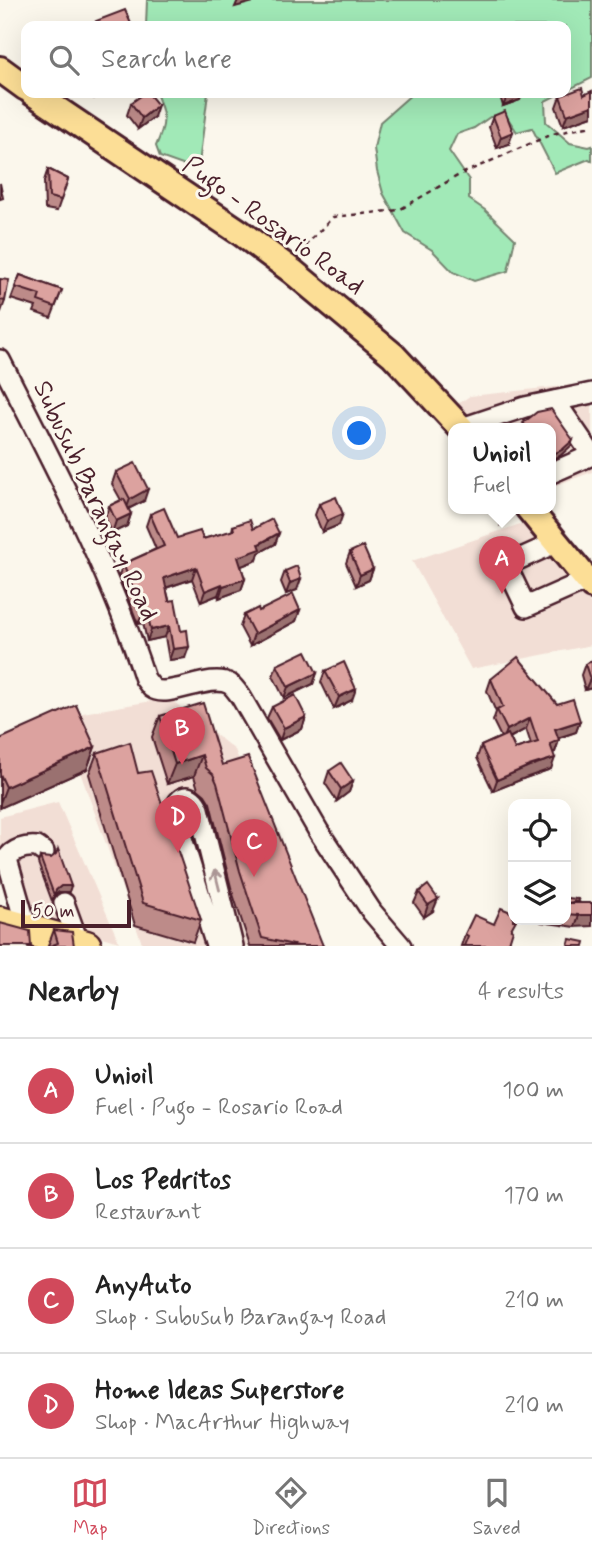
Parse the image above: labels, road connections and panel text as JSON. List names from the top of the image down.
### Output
{
  "streets": {
    "main road": ["Pugo - Rosario Road"],
    "street": ["Subusub Barangay Road"]
  },
  "scale_bar": "50 m",
  "page": {
    "search": "Search here",
    "popup": ["Unioil", "Fuel"],
    "pins": [
      "A",
      "B",
      "D",
      "C"
    ],
    "scale": "50 m",
    "heading": ["Nearby", "4 results"],
    "list": [
      {
        "mark": "A",
        "name": "Unioil",
        "note": "Fuel · Pugo - Rosario Road",
        "value": "100 m"
      },
      {
        "mark": "B",
        "name": "Los Pedritos",
        "note": "Restaurant",
        "value": "170 m"
      },
      {
        "mark": "C",
        "name": "AnyAuto",
        "note": "Shop · Subusub Barangay Road",
        "value": "210 m"
      },
      {
        "mark": "D",
        "name": "Home Ideas Superstore",
        "note": "Shop · MacArthur Highway",
        "value": "210 m"
      }
    ],
    "nav": ["Map", "Directions", "Saved"]
  }
}
